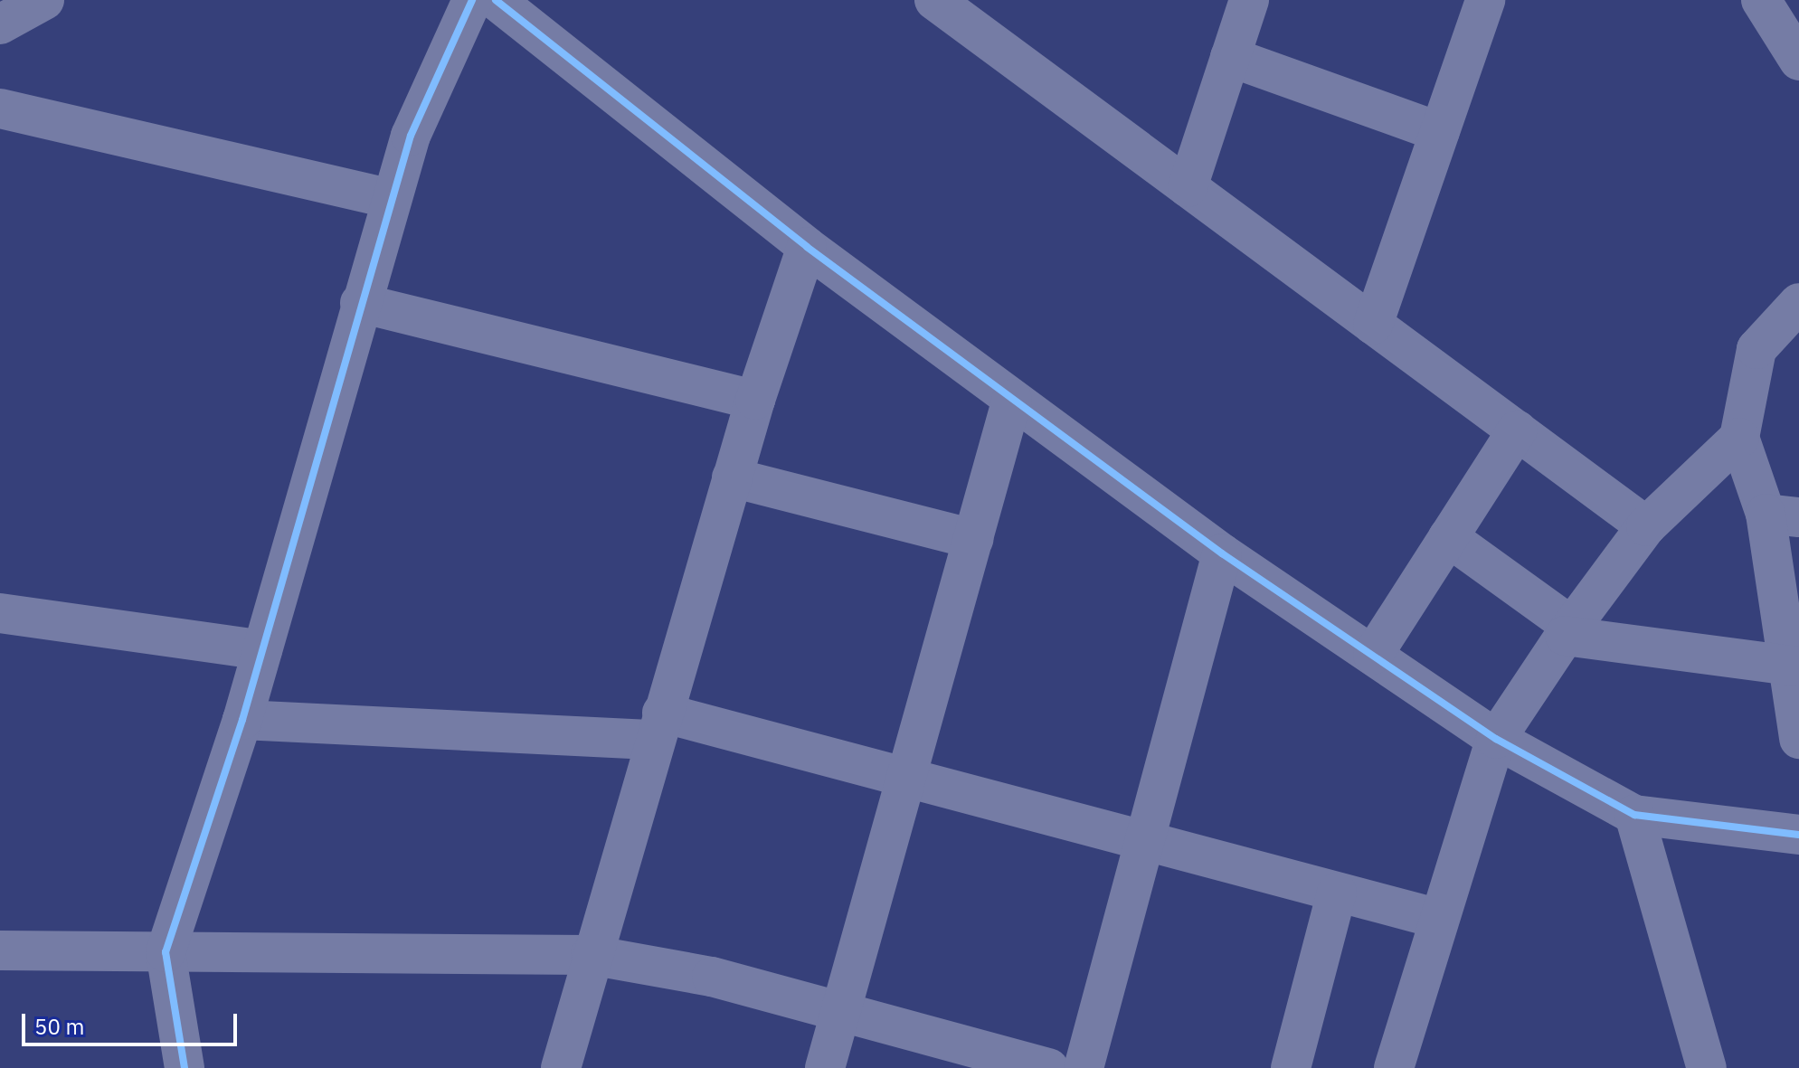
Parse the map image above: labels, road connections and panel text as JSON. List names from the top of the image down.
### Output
{
  "scale_bar": "50 m"
}
